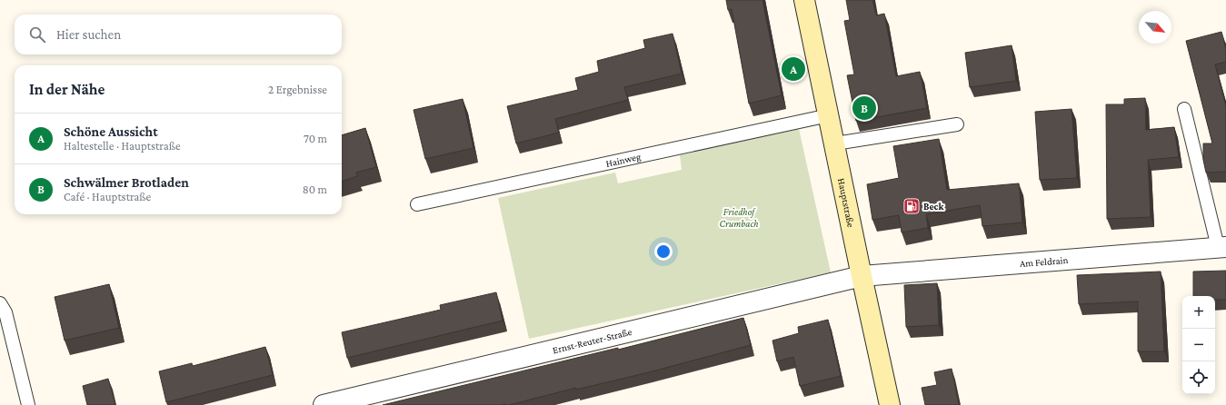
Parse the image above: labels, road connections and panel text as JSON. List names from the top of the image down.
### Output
{
  "streets": {
    "main road": ["Hauptstraße"],
    "street": ["Am Feldrain", "Ernst-Reuter-Straße"],
    "lane": ["Hainweg"]
  },
  "crossings": [
    ["Hainweg", "Hauptstraße"],
    ["Hauptstraße", "Am Feldrain"],
    ["Hauptstraße", "Ernst-Reuter-Straße"],
    ["Am Feldrain", "Ernst-Reuter-Straße"]
  ],
  "parks": ["Friedhof Crumbach"],
  "places": {
    "fuel station": ["Beck"]
  },
  "north": "bottom right",
  "page": {
    "search": "Hier suchen",
    "pins": ["A", "B"],
    "heading": ["In der Nähe", "2 Ergebnisse"],
    "list": [
      {
        "mark": "A",
        "name": "Schöne Aussicht",
        "note": "Haltestelle · Hauptstraße",
        "value": "70 m"
      },
      {
        "mark": "B",
        "name": "Schwälmer Brotladen",
        "note": "Café · Hauptstraße",
        "value": "80 m"
      }
    ],
    "map_buttons": ["+", "−"]
  }
}
